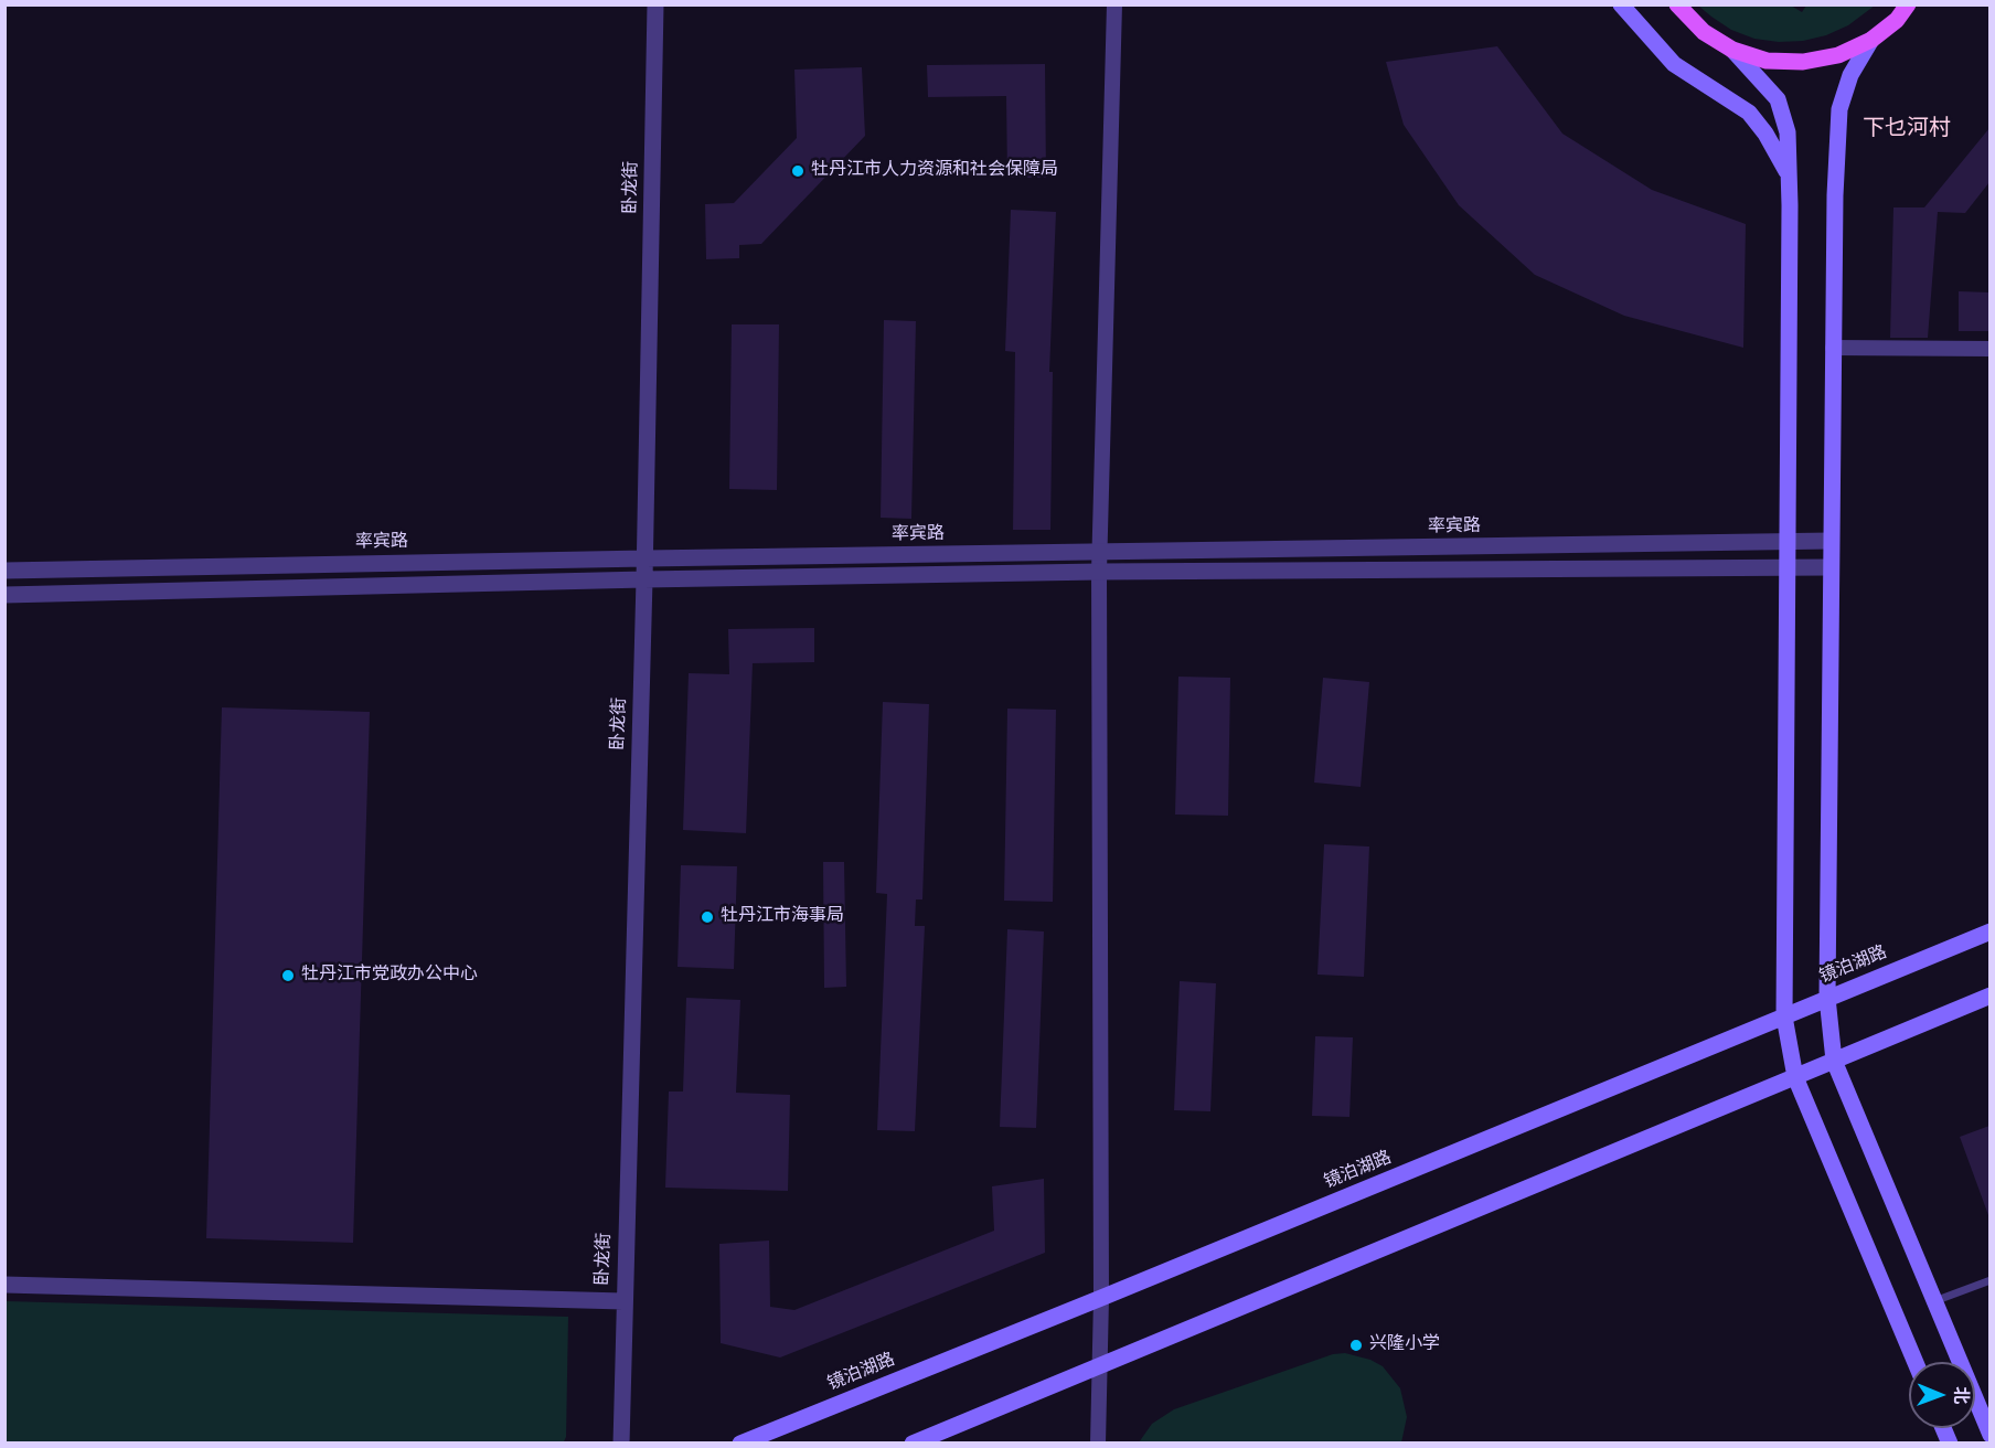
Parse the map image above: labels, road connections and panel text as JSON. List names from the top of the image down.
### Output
{
  "streets": {
    "main road": ["镜泊湖路"],
    "street": ["卧龙街", "率宾路"]
  },
  "crossings": [
    ["卧龙街", "率宾路"]
  ],
  "districts": ["下乜河村"],
  "places": [
    "牡丹江市人力资源和社会保障局",
    "牡丹江市海事局",
    "牡丹江市党政办公中心",
    "兴隆小学"
  ],
  "north": "right"
}
